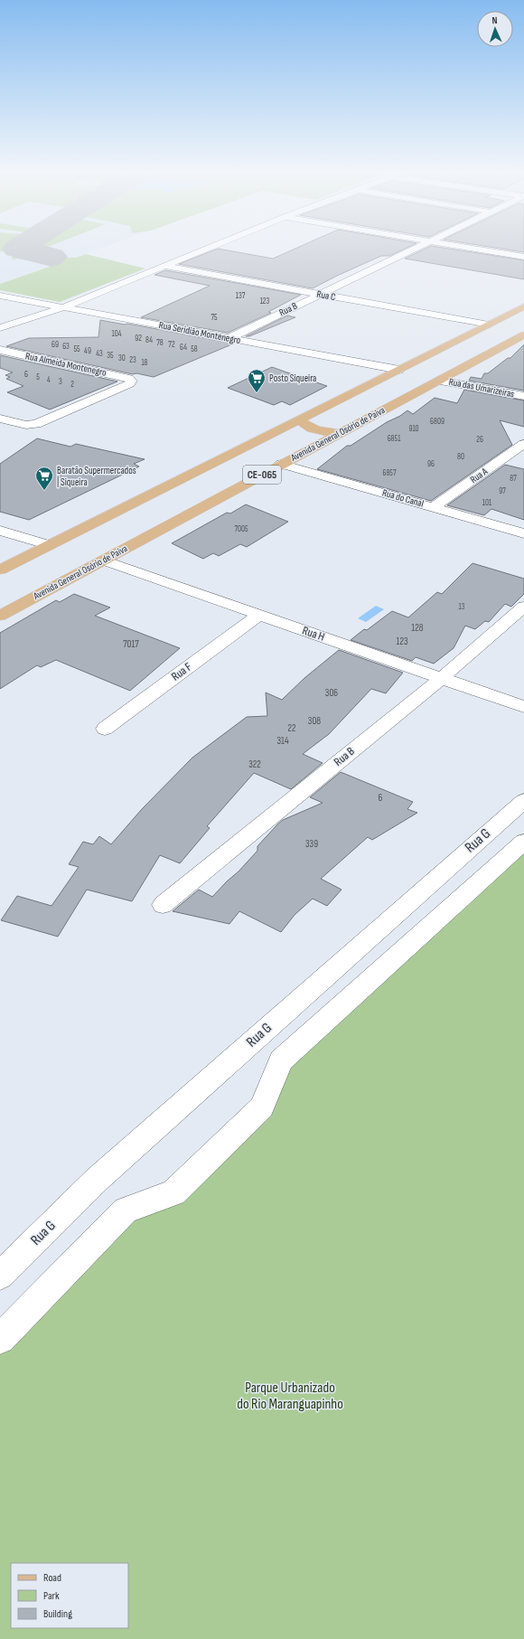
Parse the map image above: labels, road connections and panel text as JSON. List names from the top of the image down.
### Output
{
  "streets": {
    "main road": ["Avenida General Osório de Paiva", "CE-065"],
    "street": [
      "Rua C",
      "Rua B",
      "Rua Seridião Montenegro",
      "Rua Almeida Montenegro",
      "Rua das Umarizeiras",
      "Rua A",
      "Rua do Canal",
      "Rua H",
      "Rua F",
      "Rua G"
    ]
  },
  "crossings": [
    ["Rua C", "Rua B"],
    ["Rua C", "CE-065"],
    ["Rua B", "Rua Seridião Montenegro"],
    ["Rua B", "Rua H"],
    ["Rua Seridião Montenegro", "CE-065"],
    ["Rua das Umarizeiras", "Avenida General Osório de Paiva"],
    ["Avenida General Osório de Paiva", "Rua do Canal"],
    ["Avenida General Osório de Paiva", "Rua H"],
    ["Rua A", "Rua do Canal"],
    ["Rua H", "Rua F"]
  ],
  "parks": ["Parque Urbanizado do Rio Maranguapinho"],
  "places": {
    "supermarket": ["Posto Siqueira", "Baratão Supermercados | Siqueira"]
  },
  "house_numbers": [
    "137",
    "123",
    "75",
    "104",
    "92",
    "84",
    "78",
    "69",
    "72",
    "63",
    "64",
    "55",
    "58",
    "49",
    "43",
    "35",
    "30",
    "23",
    "18",
    "6",
    "5",
    "4",
    "3",
    "2",
    "6809",
    "910",
    "6851",
    "26",
    "80",
    "96",
    "6857",
    "87",
    "97",
    "101",
    "7005",
    "13",
    "128",
    "123",
    "7017",
    "306",
    "308",
    "22",
    "314",
    "322",
    "6",
    "339"
  ],
  "legend": ["Road", "Park", "Building"],
  "north": "top"
}
